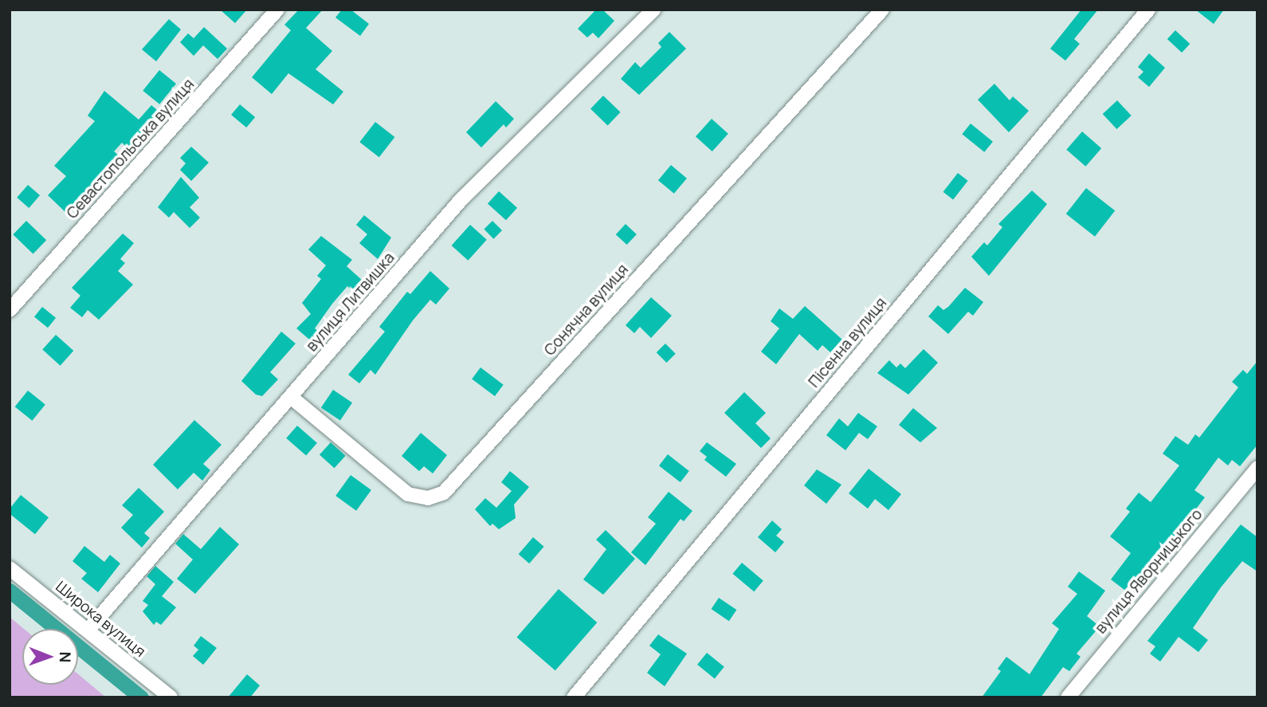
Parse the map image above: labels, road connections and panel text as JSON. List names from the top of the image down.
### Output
{
  "streets": {
    "street": [
      "Севастопольська вулиця",
      "вулиця Литвишка",
      "Сонячна вулиця",
      "Пісенна вулиця",
      "вулиця Яворницького",
      "Широка вулиця"
    ]
  },
  "crossings": [
    ["вулиця Литвишка", "Сонячна вулиця"],
    ["вулиця Литвишка", "Широка вулиця"]
  ],
  "north": "right"
}
